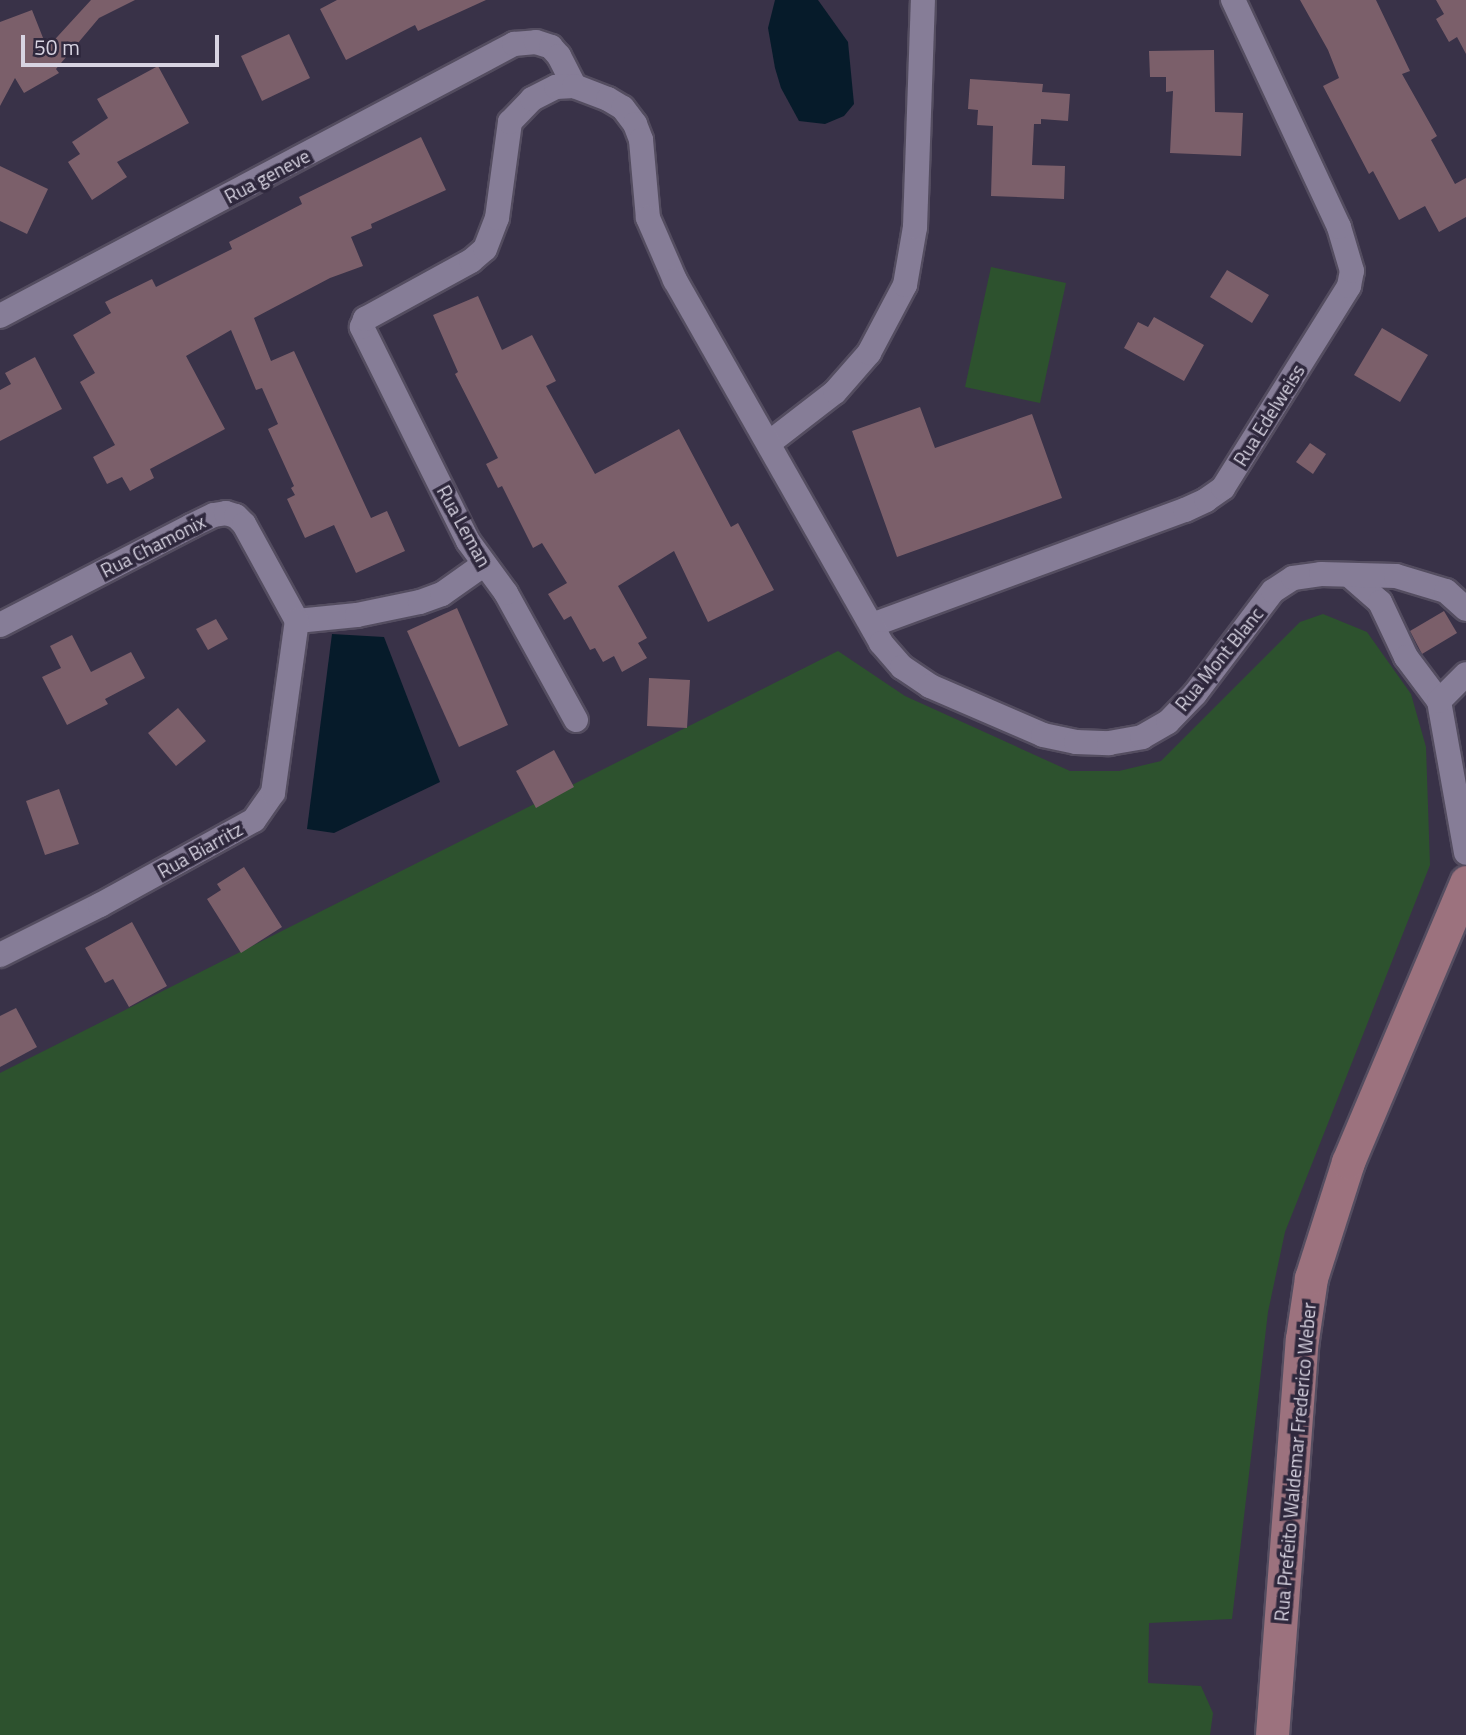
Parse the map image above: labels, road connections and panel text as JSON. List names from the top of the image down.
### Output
{
  "streets": {
    "main road": ["Rua Prefeito Waldemar Frederico Weber"],
    "street": [
      "Rua geneve",
      "Rua Edelweiss",
      "Rua Leman",
      "Rua Chamonix",
      "Rua Mont Blanc",
      "Rua Biarritz"
    ]
  },
  "crossings": [
    ["Rua geneve", "Rua Leman"],
    ["Rua geneve", "Rua Mont Blanc"],
    ["Rua Edelweiss", "Rua Mont Blanc"],
    ["Rua Leman", "Rua Mont Blanc"],
    ["Rua Chamonix", "Rua Biarritz"]
  ],
  "scale_bar": "50 m"
}
